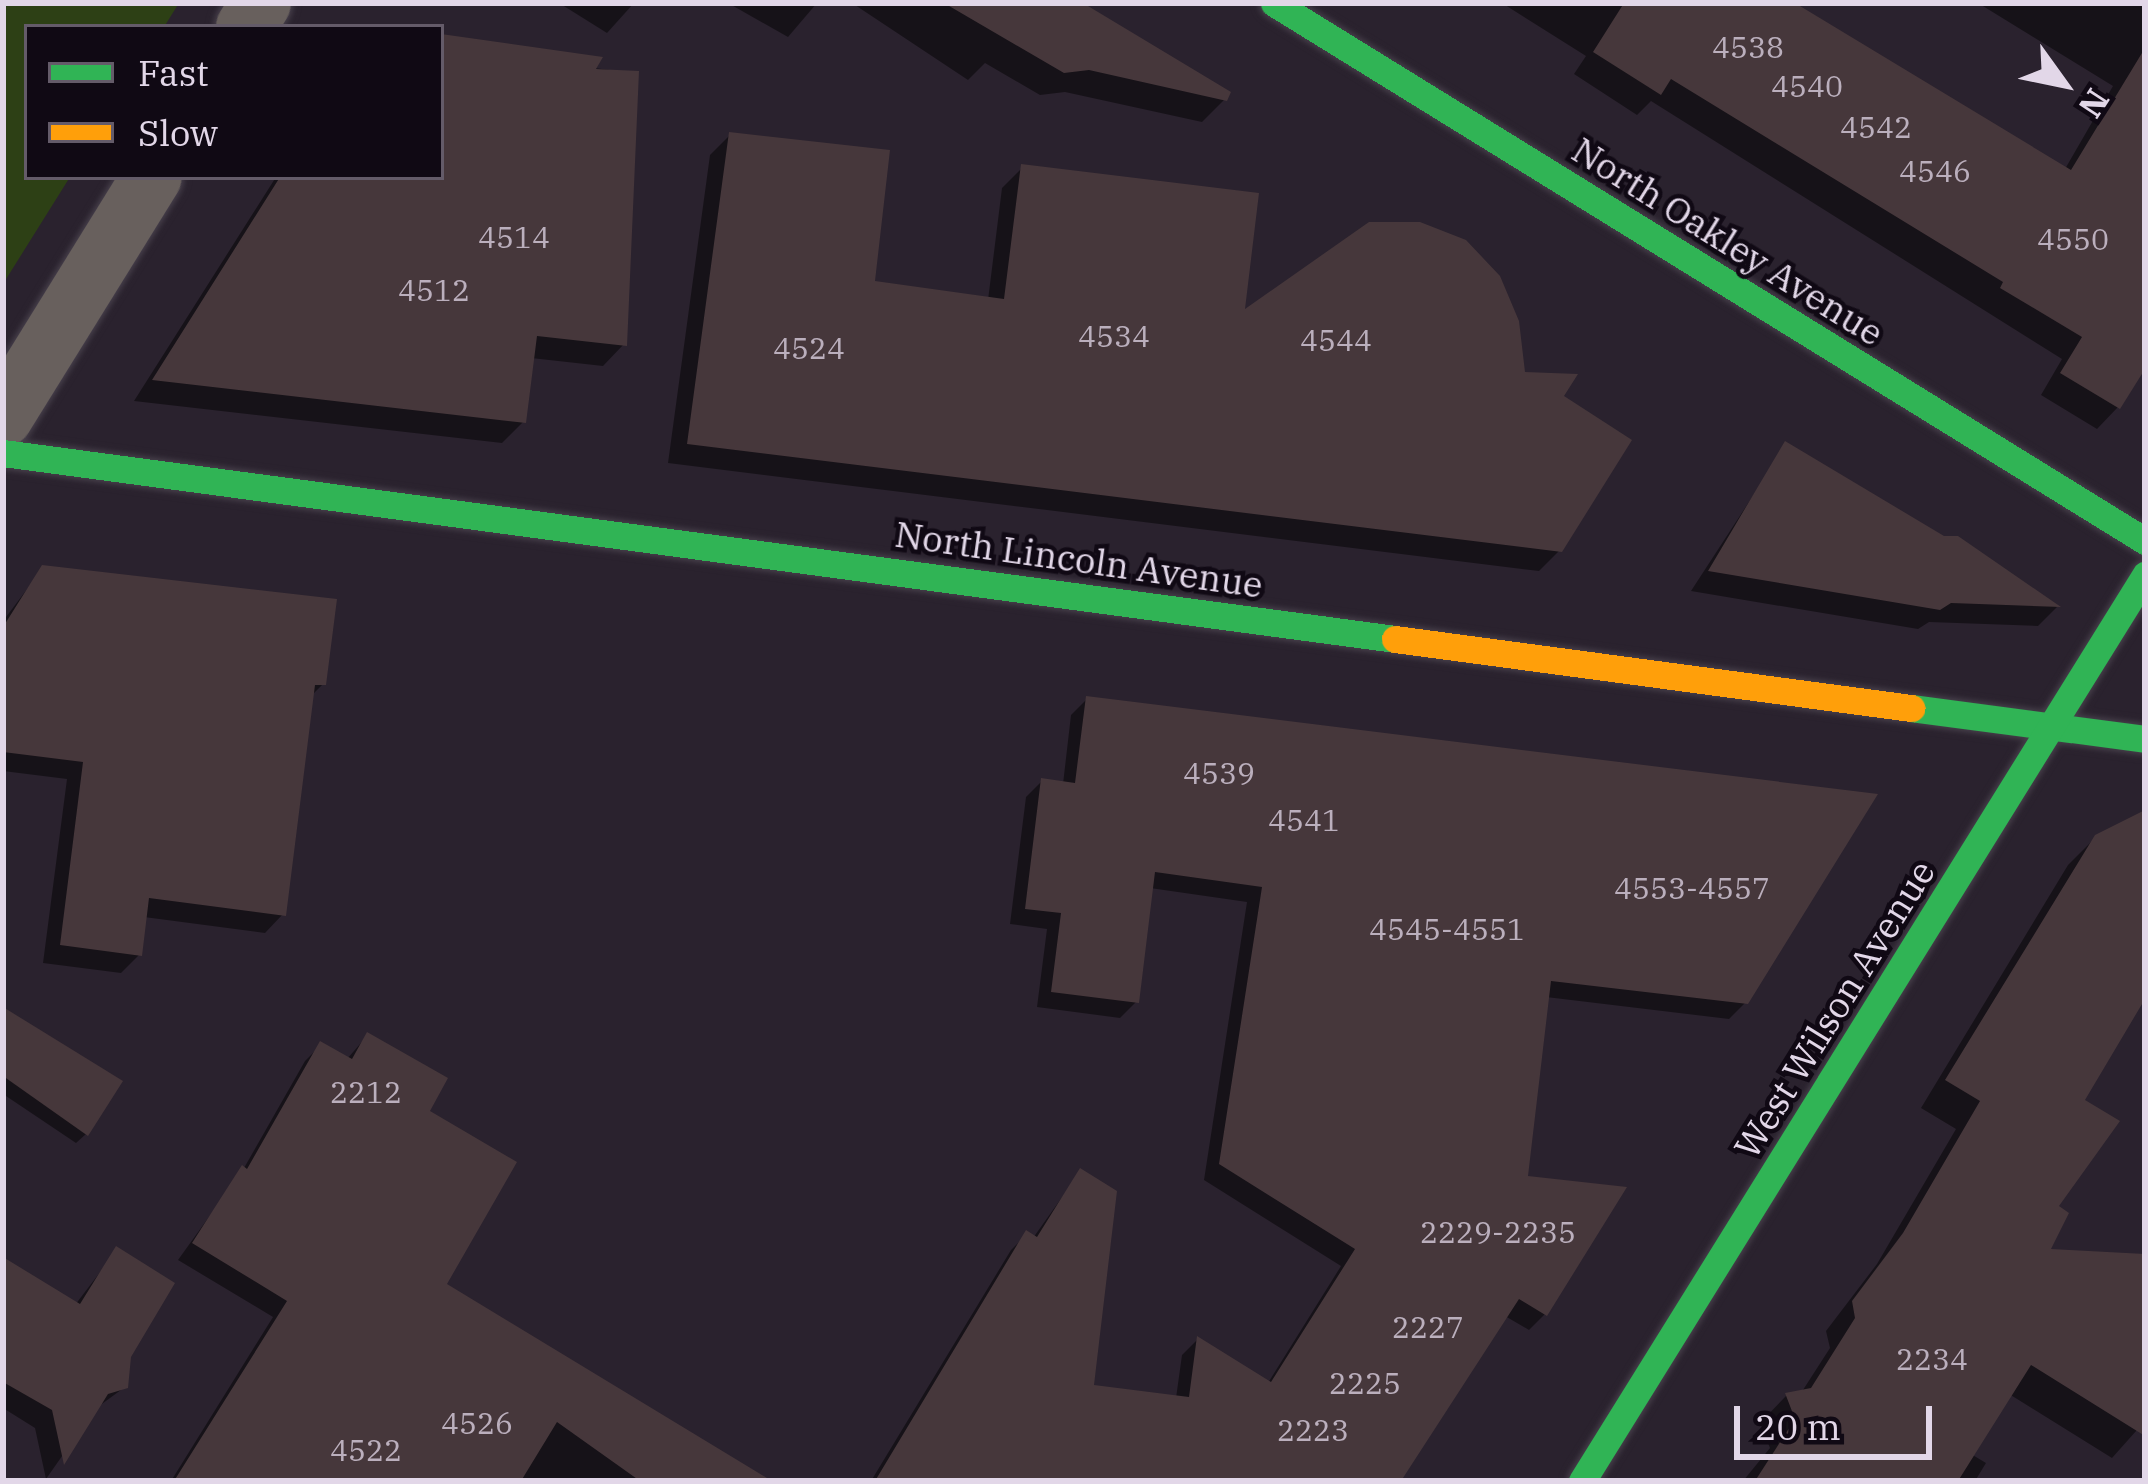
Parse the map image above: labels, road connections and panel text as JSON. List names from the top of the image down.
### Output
{
  "streets": {
    "main road": ["North Oakley Avenue", "North Lincoln Avenue", "West Wilson Avenue"]
  },
  "crossings": [
    ["North Lincoln Avenue", "West Wilson Avenue"]
  ],
  "house_numbers": [
    "4538",
    "4540",
    "4542",
    "4546",
    "4514",
    "4550",
    "4512",
    "4534",
    "4544",
    "4524",
    "4539",
    "4541",
    "4553-4557",
    "4545-4551",
    "2212",
    "2229-2235",
    "2227",
    "2234",
    "2225",
    "4526",
    "2223",
    "4522"
  ],
  "legend": ["Fast", "Slow"],
  "scale_bar": "20 m",
  "north": "bottom right"
}
